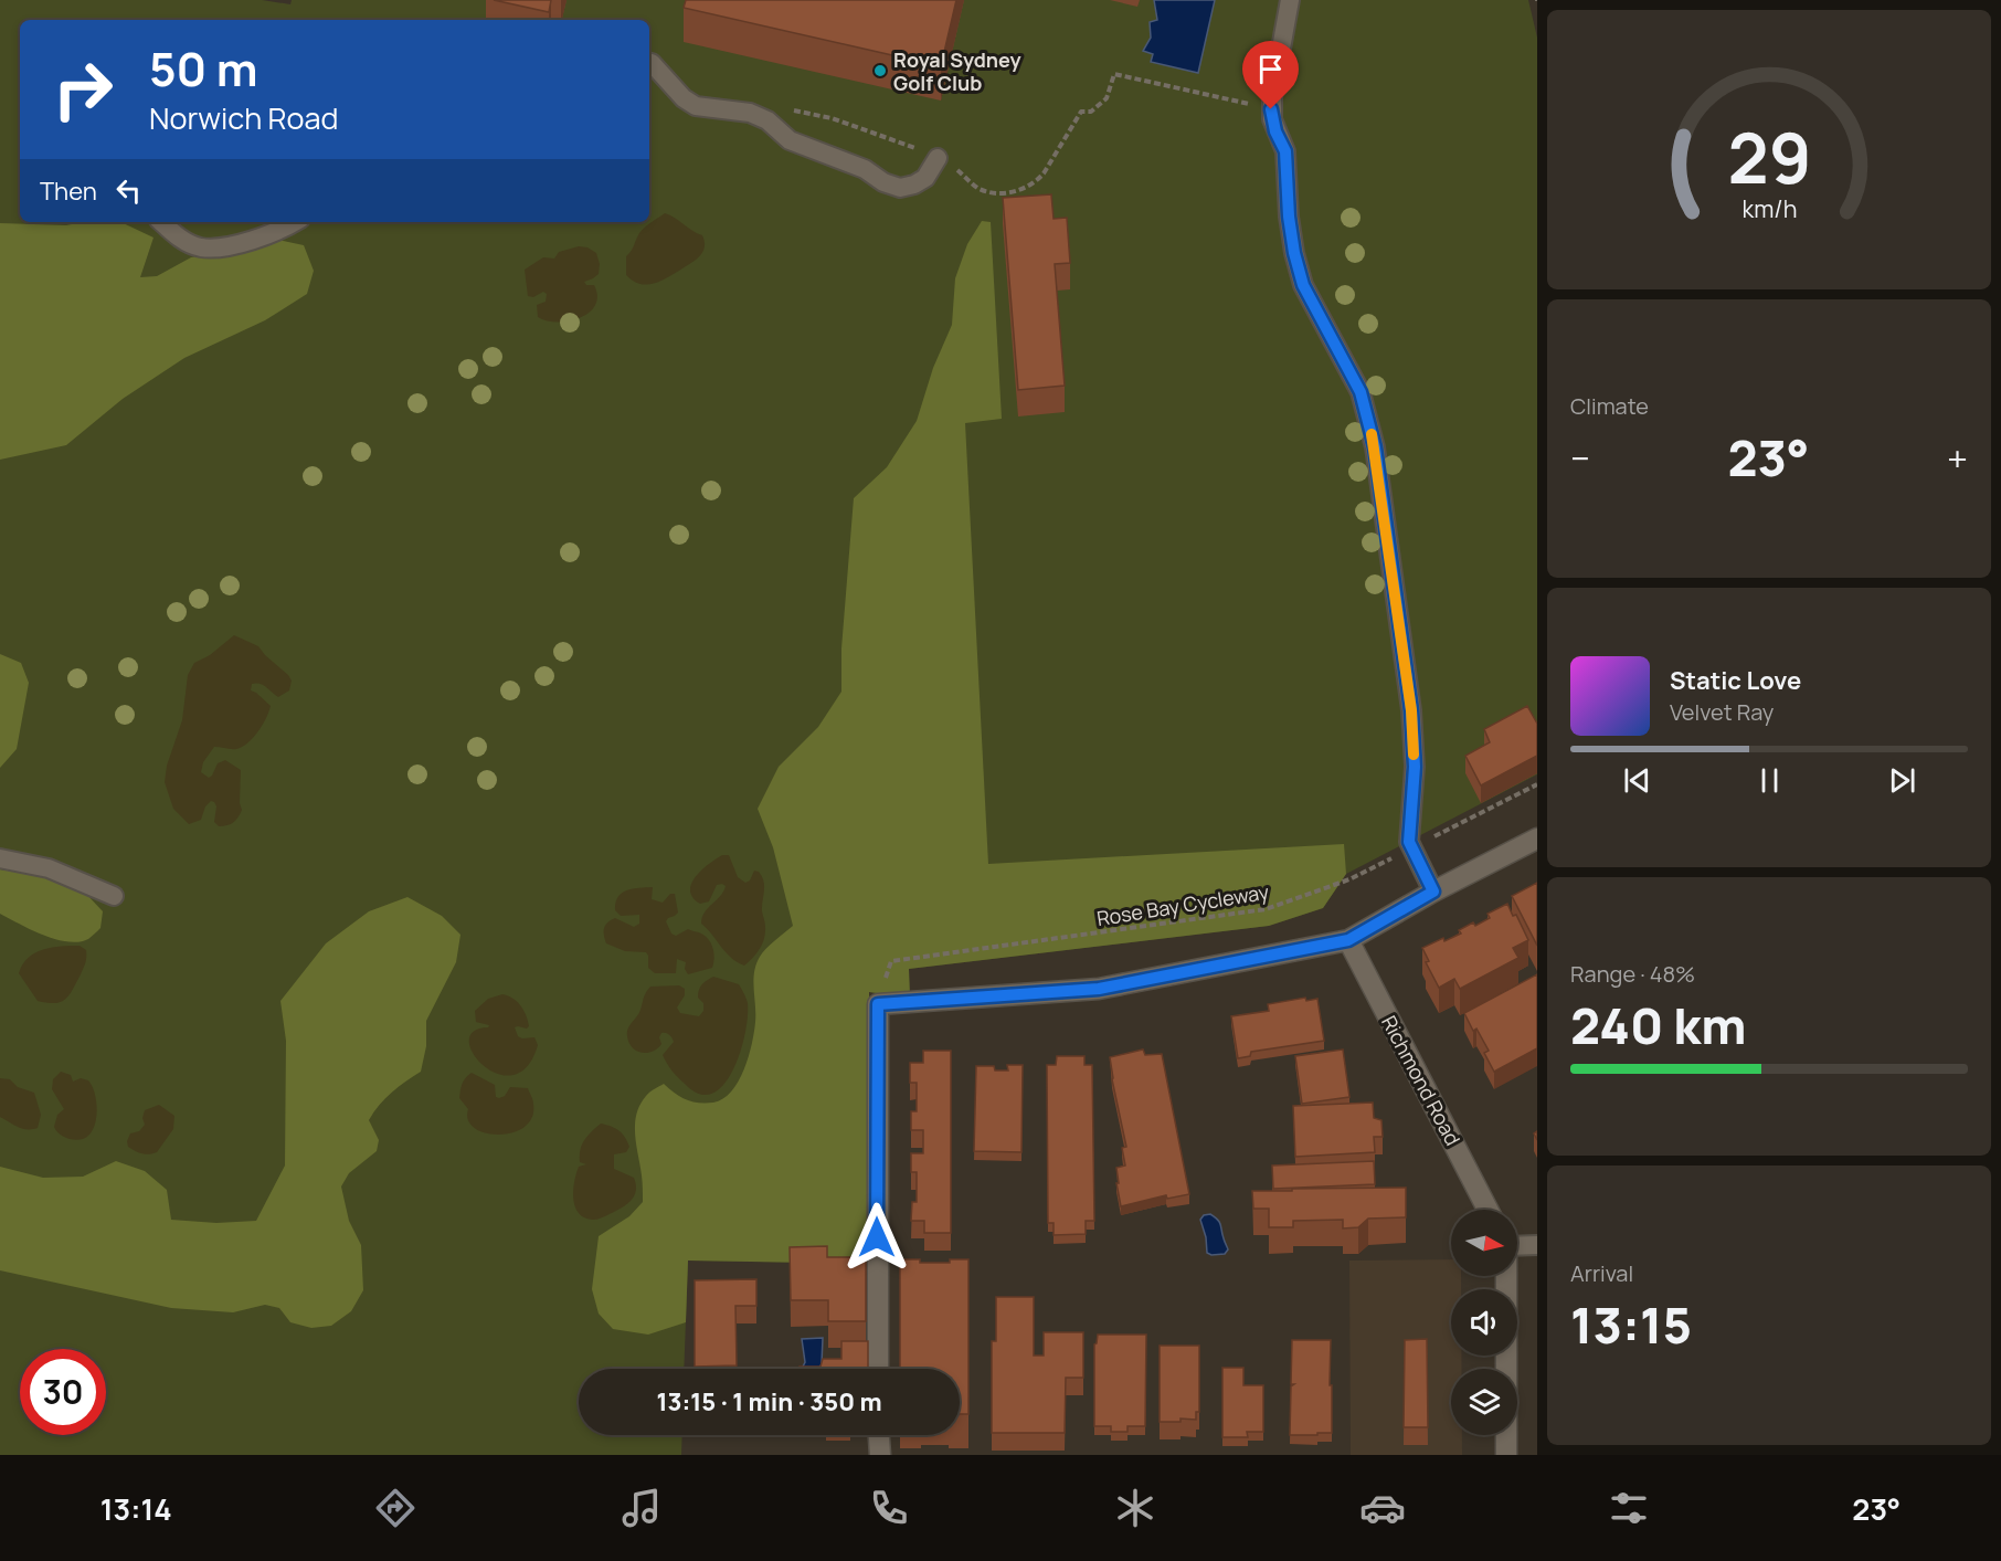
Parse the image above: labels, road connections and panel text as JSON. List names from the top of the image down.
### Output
{
  "streets": {
    "street": ["Richmond Road"],
    "path": ["Rose Bay Cycleway"]
  },
  "places": ["Royal Sydney Golf Club"],
  "north": "right",
  "page": {
    "turn": ["50 m", "Norwich Road"],
    "then": "Then",
    "tile": [
      "Climate",
      ["Range · 48%", "240 km"],
      ["Arrival", "13:15"]
    ],
    "heat": ["−", "23°", "+"],
    "song": ["Static Love", "Velvet Ray"],
    "limit": "30",
    "trip": "13:15 · 1 min · 350 m",
    "tabs": ["13:14", "23°"],
    "gauge": ["29", "km/h"]
  }
}
